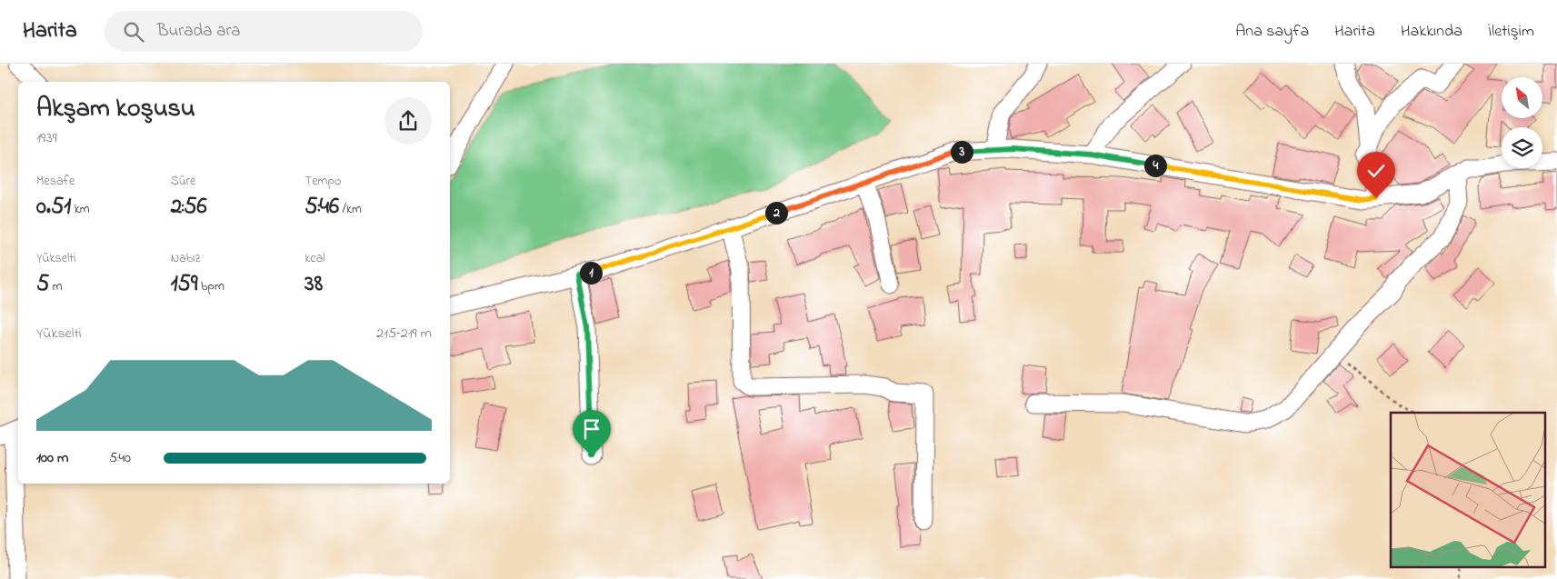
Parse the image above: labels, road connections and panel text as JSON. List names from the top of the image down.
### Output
{
  "north": "top left",
  "page": {
    "header": "Harita",
    "search": "Burada ara",
    "nav": [
      "Ana sayfa",
      "Harita",
      "Hakkında",
      "İletişim"
    ],
    "heading": ["Akşam koşusu", "19:39"],
    "pins": [
      "3",
      "4",
      "2",
      "1"
    ],
    "stats": [
      ["Mesafe", "0.51 km"],
      ["Süre", "2:56"],
      ["Tempo", "5:46 /km"],
      ["Yükselti", "5 m"],
      ["Nabız", "159 bpm"],
      ["kcal", "38"]
    ],
    "chart": ["Yükselti", "215–219 m"],
    "list": [
      {
        "name": "100 m",
        "note": "5:40"
      }
    ]
  }
}
